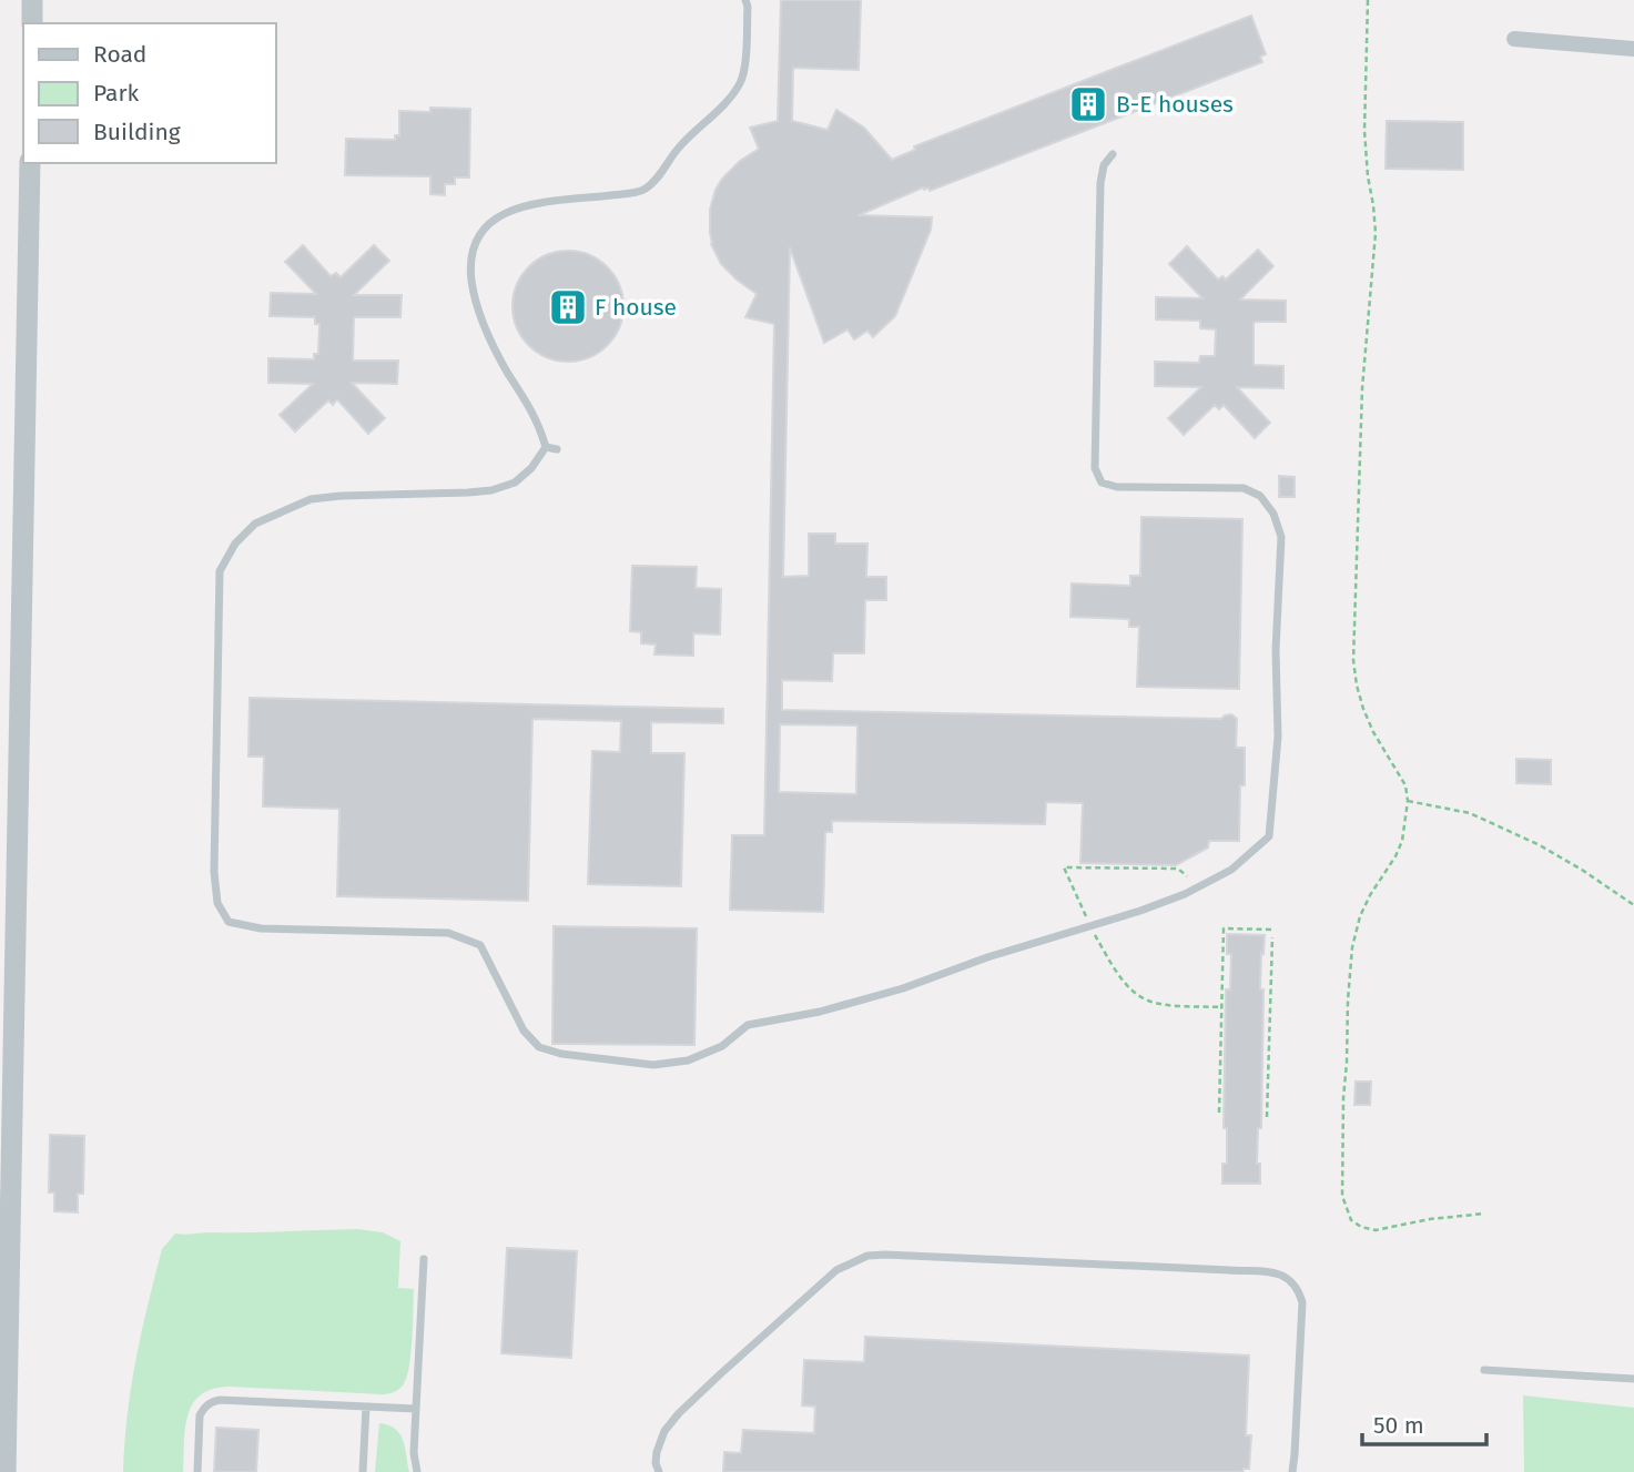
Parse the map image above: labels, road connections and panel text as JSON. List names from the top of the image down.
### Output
{
  "places": {
    "building": ["B-E houses", "F house"]
  },
  "legend": ["Road", "Park", "Building"],
  "scale_bar": "50 m"
}
